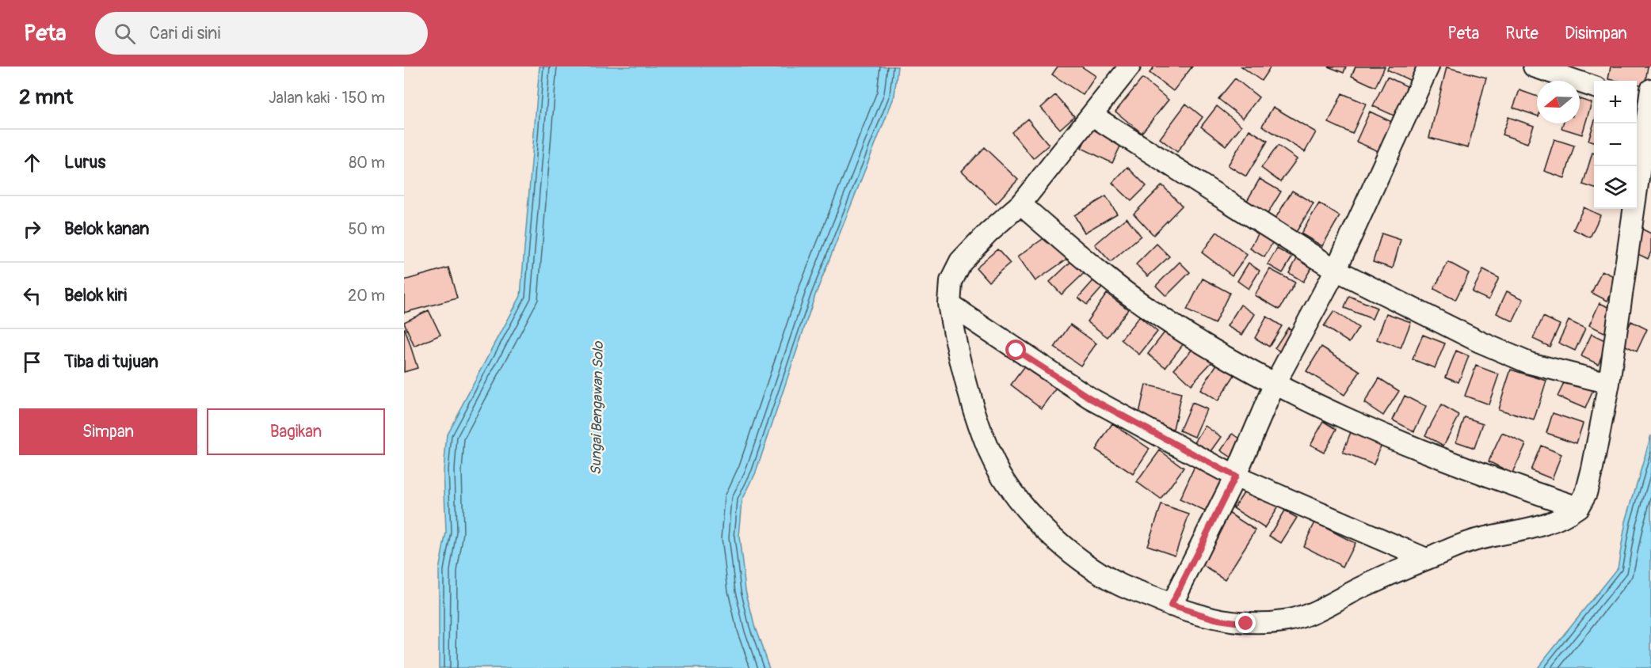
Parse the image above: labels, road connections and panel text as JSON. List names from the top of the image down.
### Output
{
  "water": ["Sungai Bengawan Solo"],
  "north": "left",
  "page": {
    "header": "Peta",
    "search": "Cari di sini",
    "nav": ["Peta", "Rute", "Disimpan"],
    "heading": ["2 mnt", "Jalan kaki · 150 m"],
    "map_buttons": ["+", "−"],
    "list": [
      ["Lurus", "80 m"],
      ["Belok kanan", "50 m"],
      ["Belok kiri", "20 m"],
      "Tiba di tujuan"
    ],
    "buttons": ["Simpan", "Bagikan"]
  }
}
